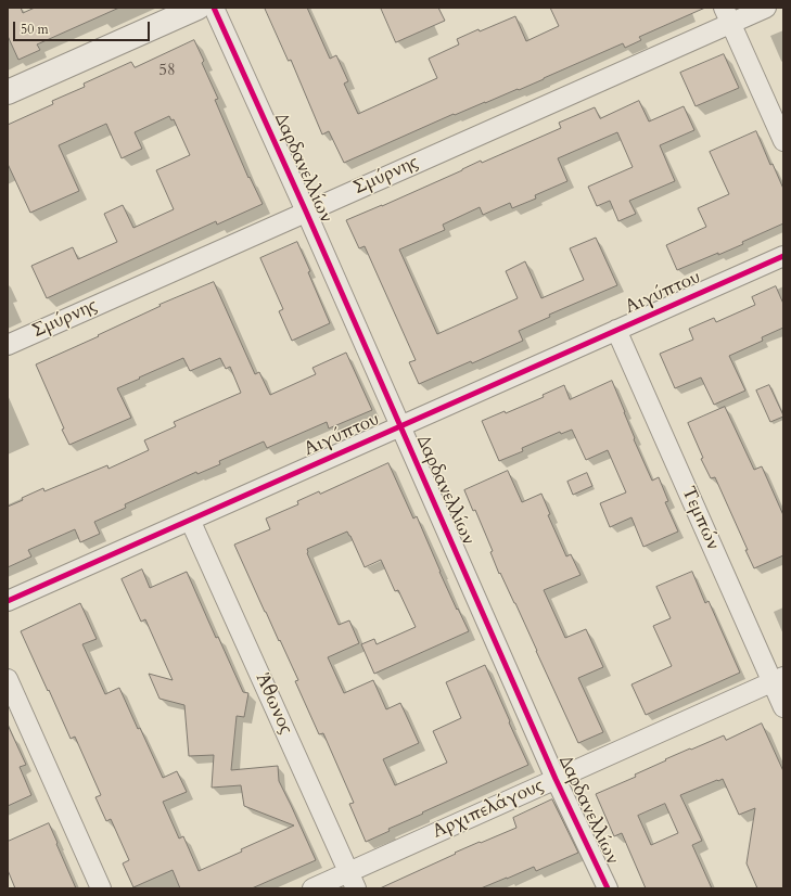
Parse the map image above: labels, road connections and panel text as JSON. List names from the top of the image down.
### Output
{
  "streets": {
    "street": [
      "Δαρδανελλίων",
      "Σμύρνης",
      "Αιγύπτου",
      "Τεμπών",
      "Άθωνος",
      "Αρχιπελάγους"
    ]
  },
  "crossings": [
    ["Δαρδανελλίων", "Σμύρνης"],
    ["Δαρδανελλίων", "Αιγύπτου"],
    ["Δαρδανελλίων", "Αρχιπελάγους"],
    ["Αιγύπτου", "Τεμπών"],
    ["Αιγύπτου", "Άθωνος"],
    ["Τεμπών", "Αρχιπελάγους"],
    ["Άθωνος", "Αρχιπελάγους"]
  ],
  "house_numbers": ["58"],
  "scale_bar": "50 m"
}
